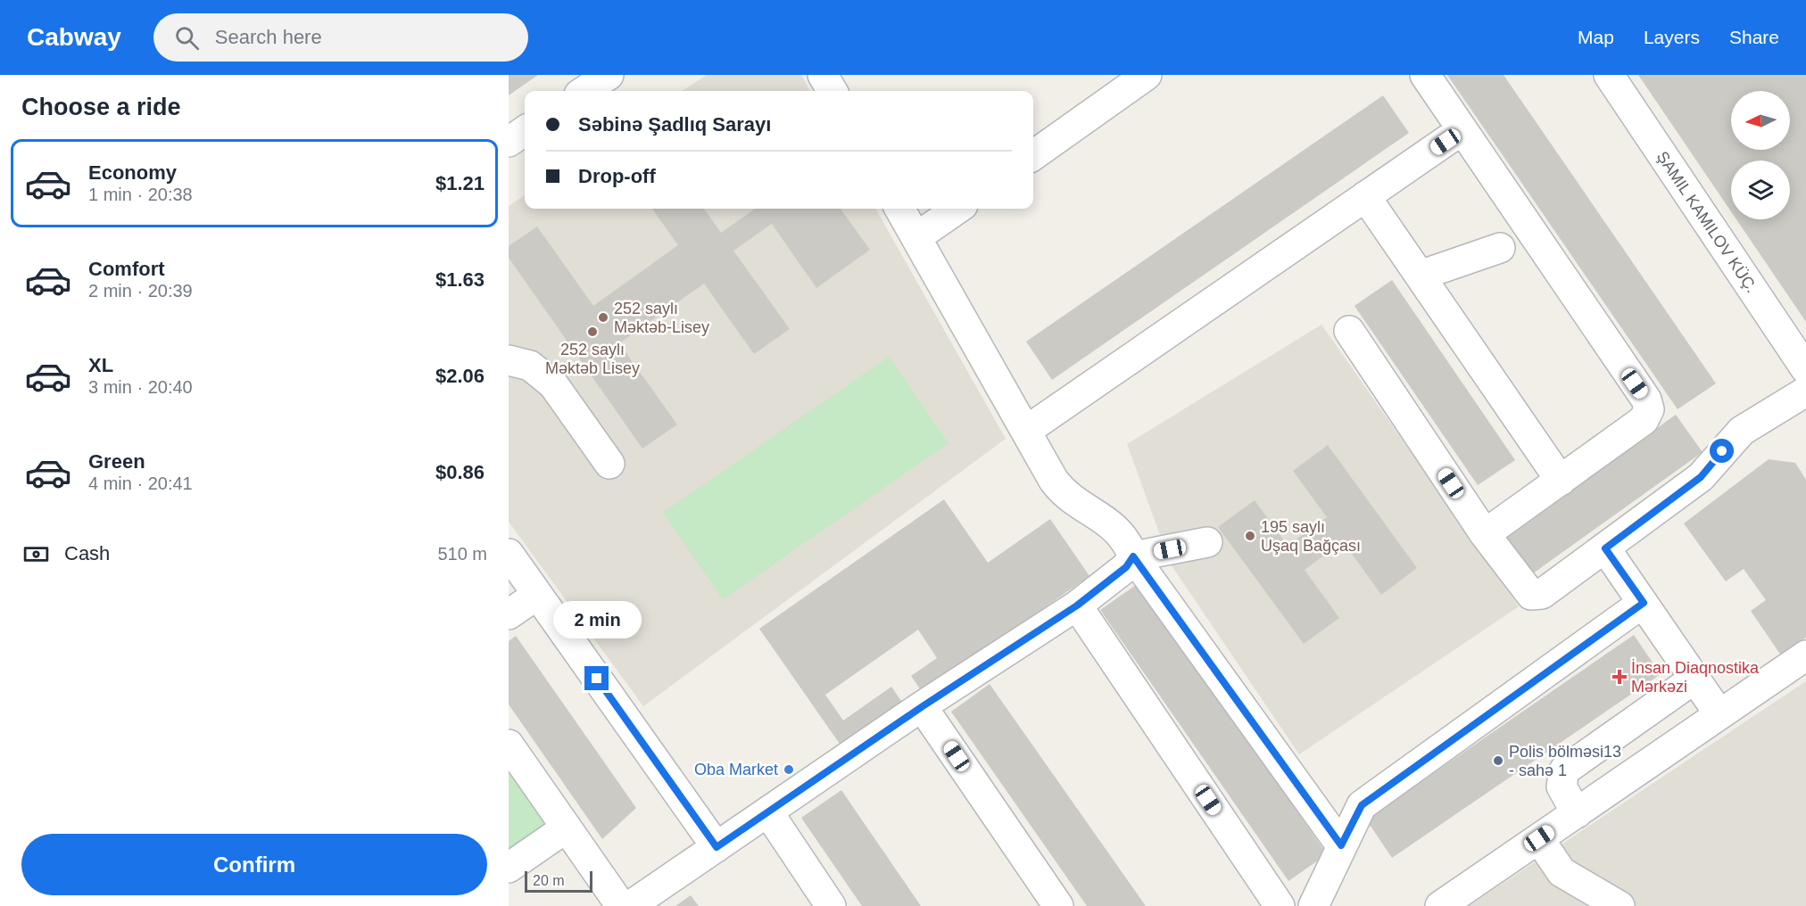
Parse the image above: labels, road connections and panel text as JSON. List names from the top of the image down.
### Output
{
  "streets": {
    "street": ["ŞAMIL KAMILOV KÜÇ."]
  },
  "places": {
    "other": [
      "252 saylı Məktəb-Lisey",
      "252 saylı Məktəb Lisey",
      "195 saylı Uşaq Bağçası",
      "Polis bölməsi13 - sahə 1",
      "Oba Market"
    ],
    "health": ["İnsan Diaqnostika Mərkəzi"]
  },
  "scale_bar": "20 m",
  "north": "left",
  "page": {
    "header": "Cabway",
    "search": "Search here",
    "nav": ["Map", "Layers", "Share"],
    "heading": "Choose a ride",
    "banner": ["Səbinə Şadlıq Sarayı", "Drop-off"],
    "list": [
      {
        "name": "Economy",
        "note": "1 min · 20:38",
        "value": "$1.21"
      },
      {
        "name": "Comfort",
        "note": "2 min · 20:39",
        "value": "$1.63"
      },
      {
        "name": "XL",
        "note": "3 min · 20:40",
        "value": "$2.06"
      },
      {
        "name": "Green",
        "note": "4 min · 20:41",
        "value": "$0.86"
      }
    ],
    "pay": ["Cash", "510 m"],
    "bubble": "2 min",
    "buttons": "Confirm",
    "scale": "20 m"
  }
}
